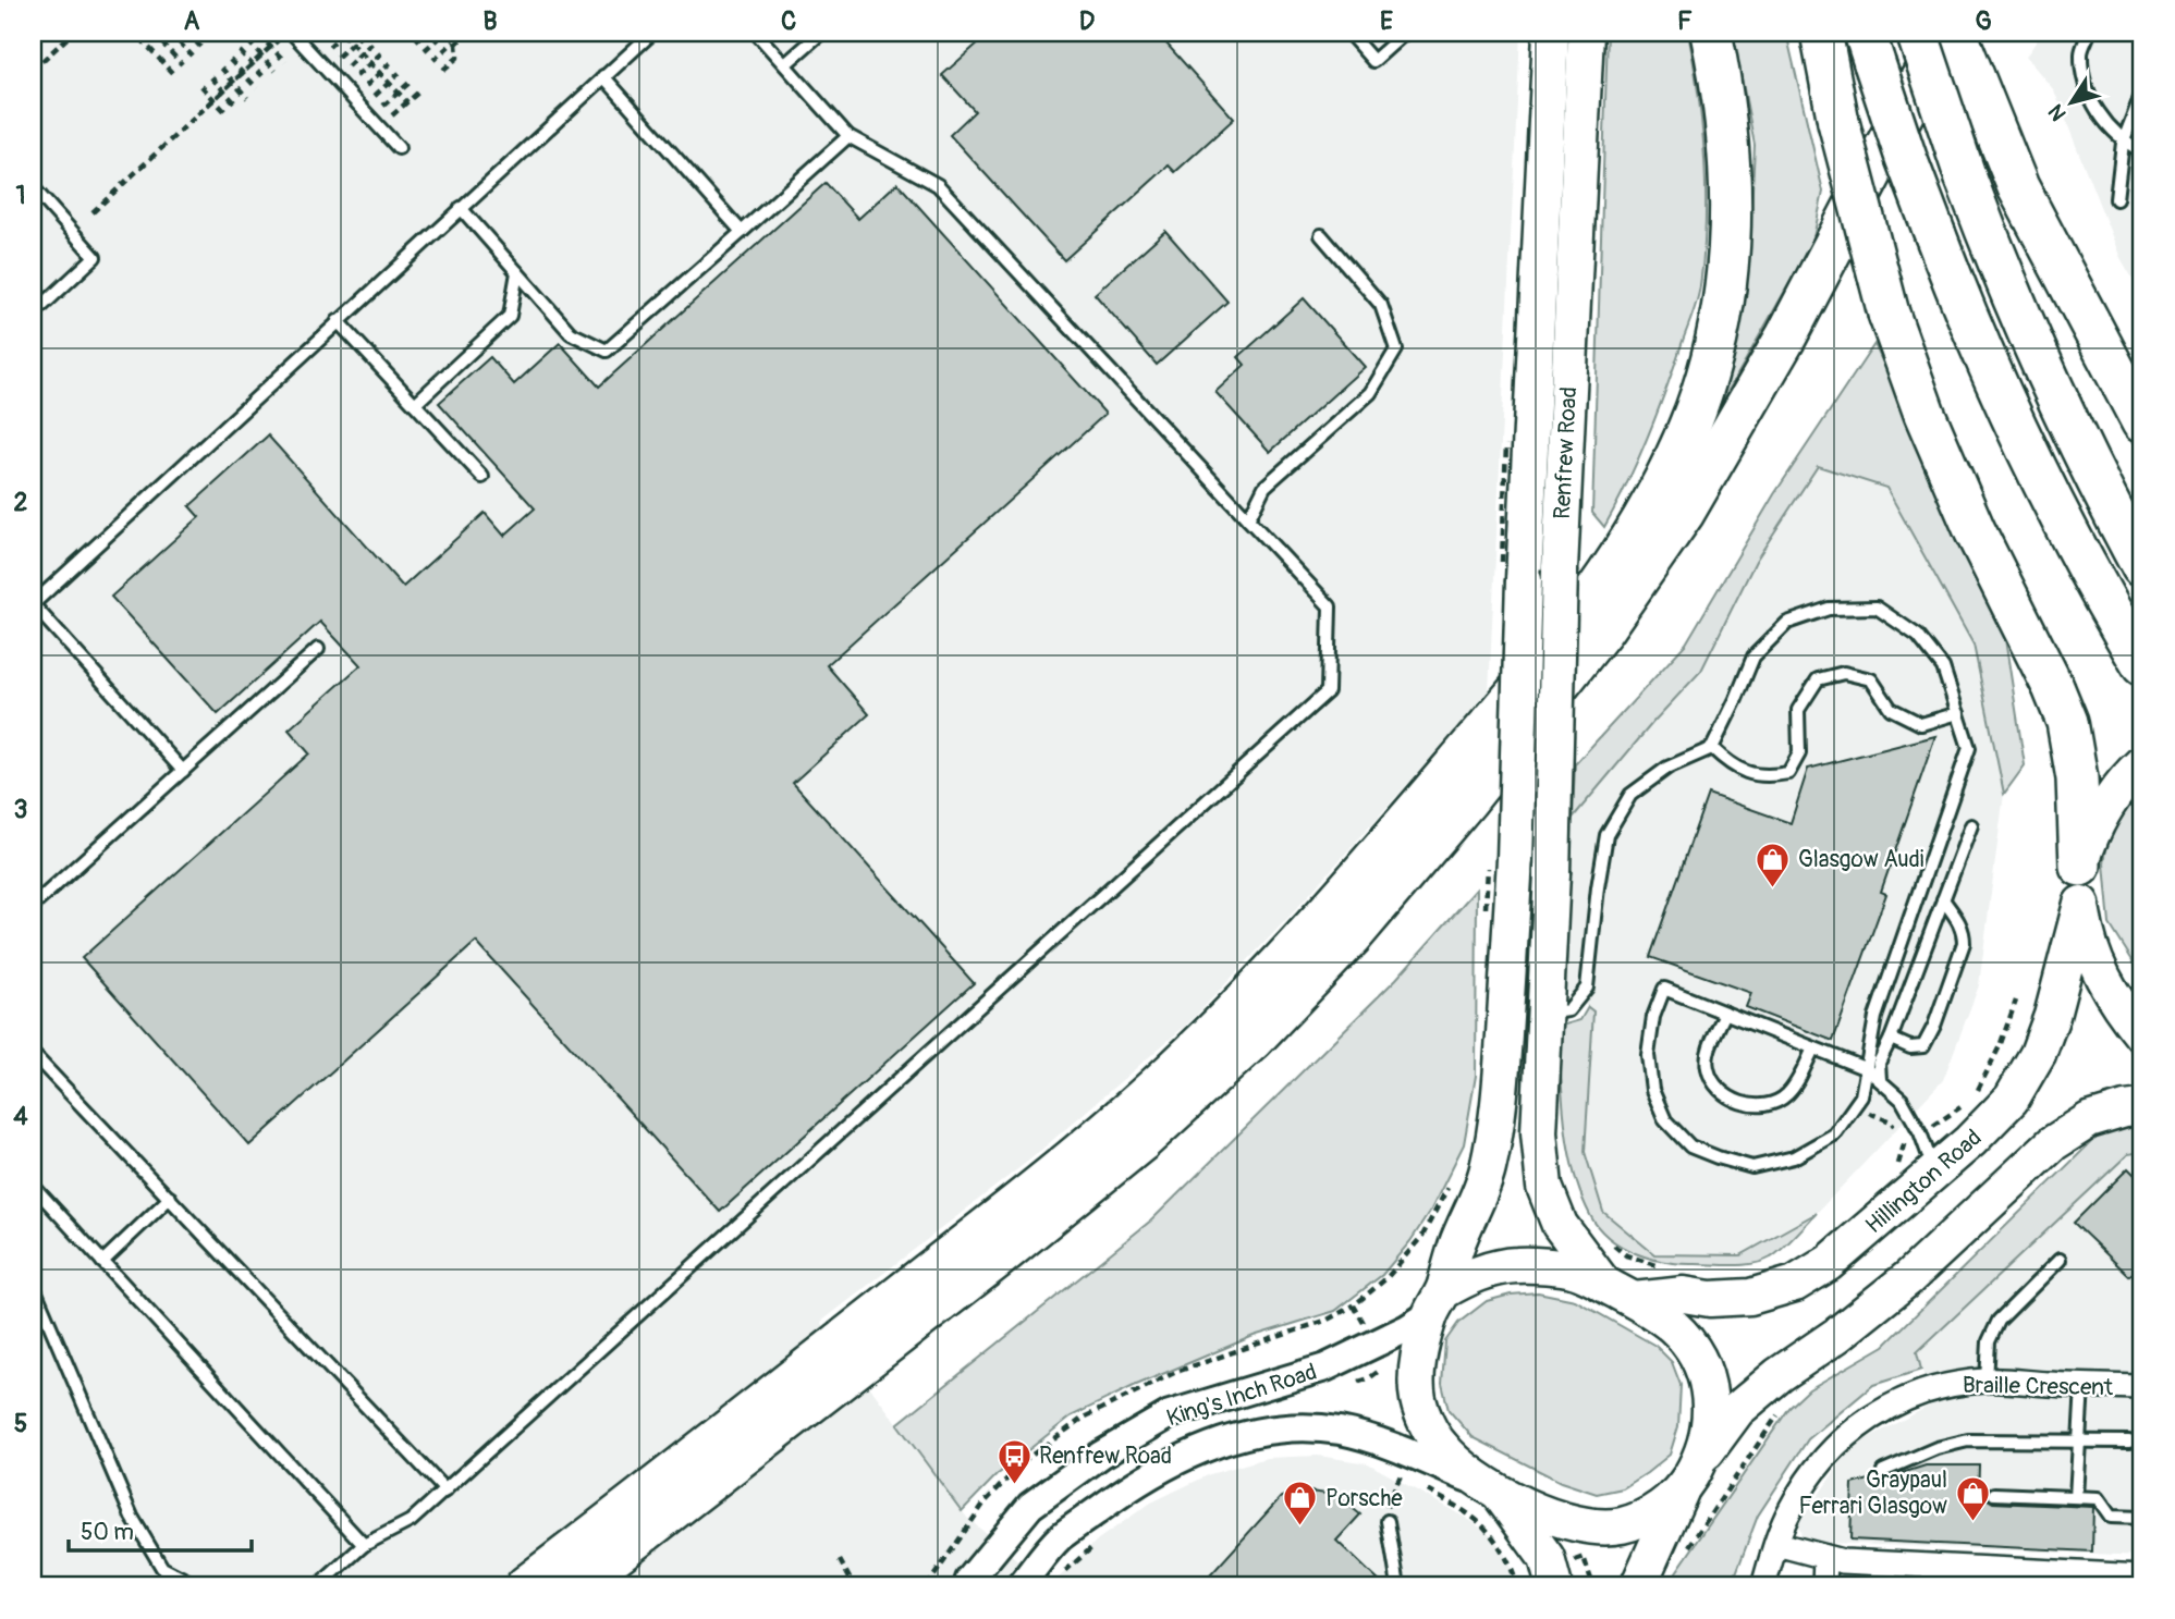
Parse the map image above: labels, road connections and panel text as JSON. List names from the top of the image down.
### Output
{
  "streets": {
    "main road": ["Renfrew Road", "Hillington Road"],
    "street": ["Braille Crescent", "King's Inch Road"]
  },
  "crossings": [
    ["Renfrew Road", "Hillington Road"],
    ["Renfrew Road", "King's Inch Road"]
  ],
  "places": {
    "shop": ["Glasgow Audi", "Graypaul Ferrari Glasgow", "Porsche"],
    "bus stop": ["Renfrew Road"]
  },
  "scale_bar": "50 m",
  "north": "bottom left",
  "grid": {
    "columns": [
      "A",
      "B",
      "C",
      "D",
      "E",
      "F",
      "G"
    ],
    "rows": [
      "1",
      "2",
      "3",
      "4",
      "5"
    ]
  }
}
